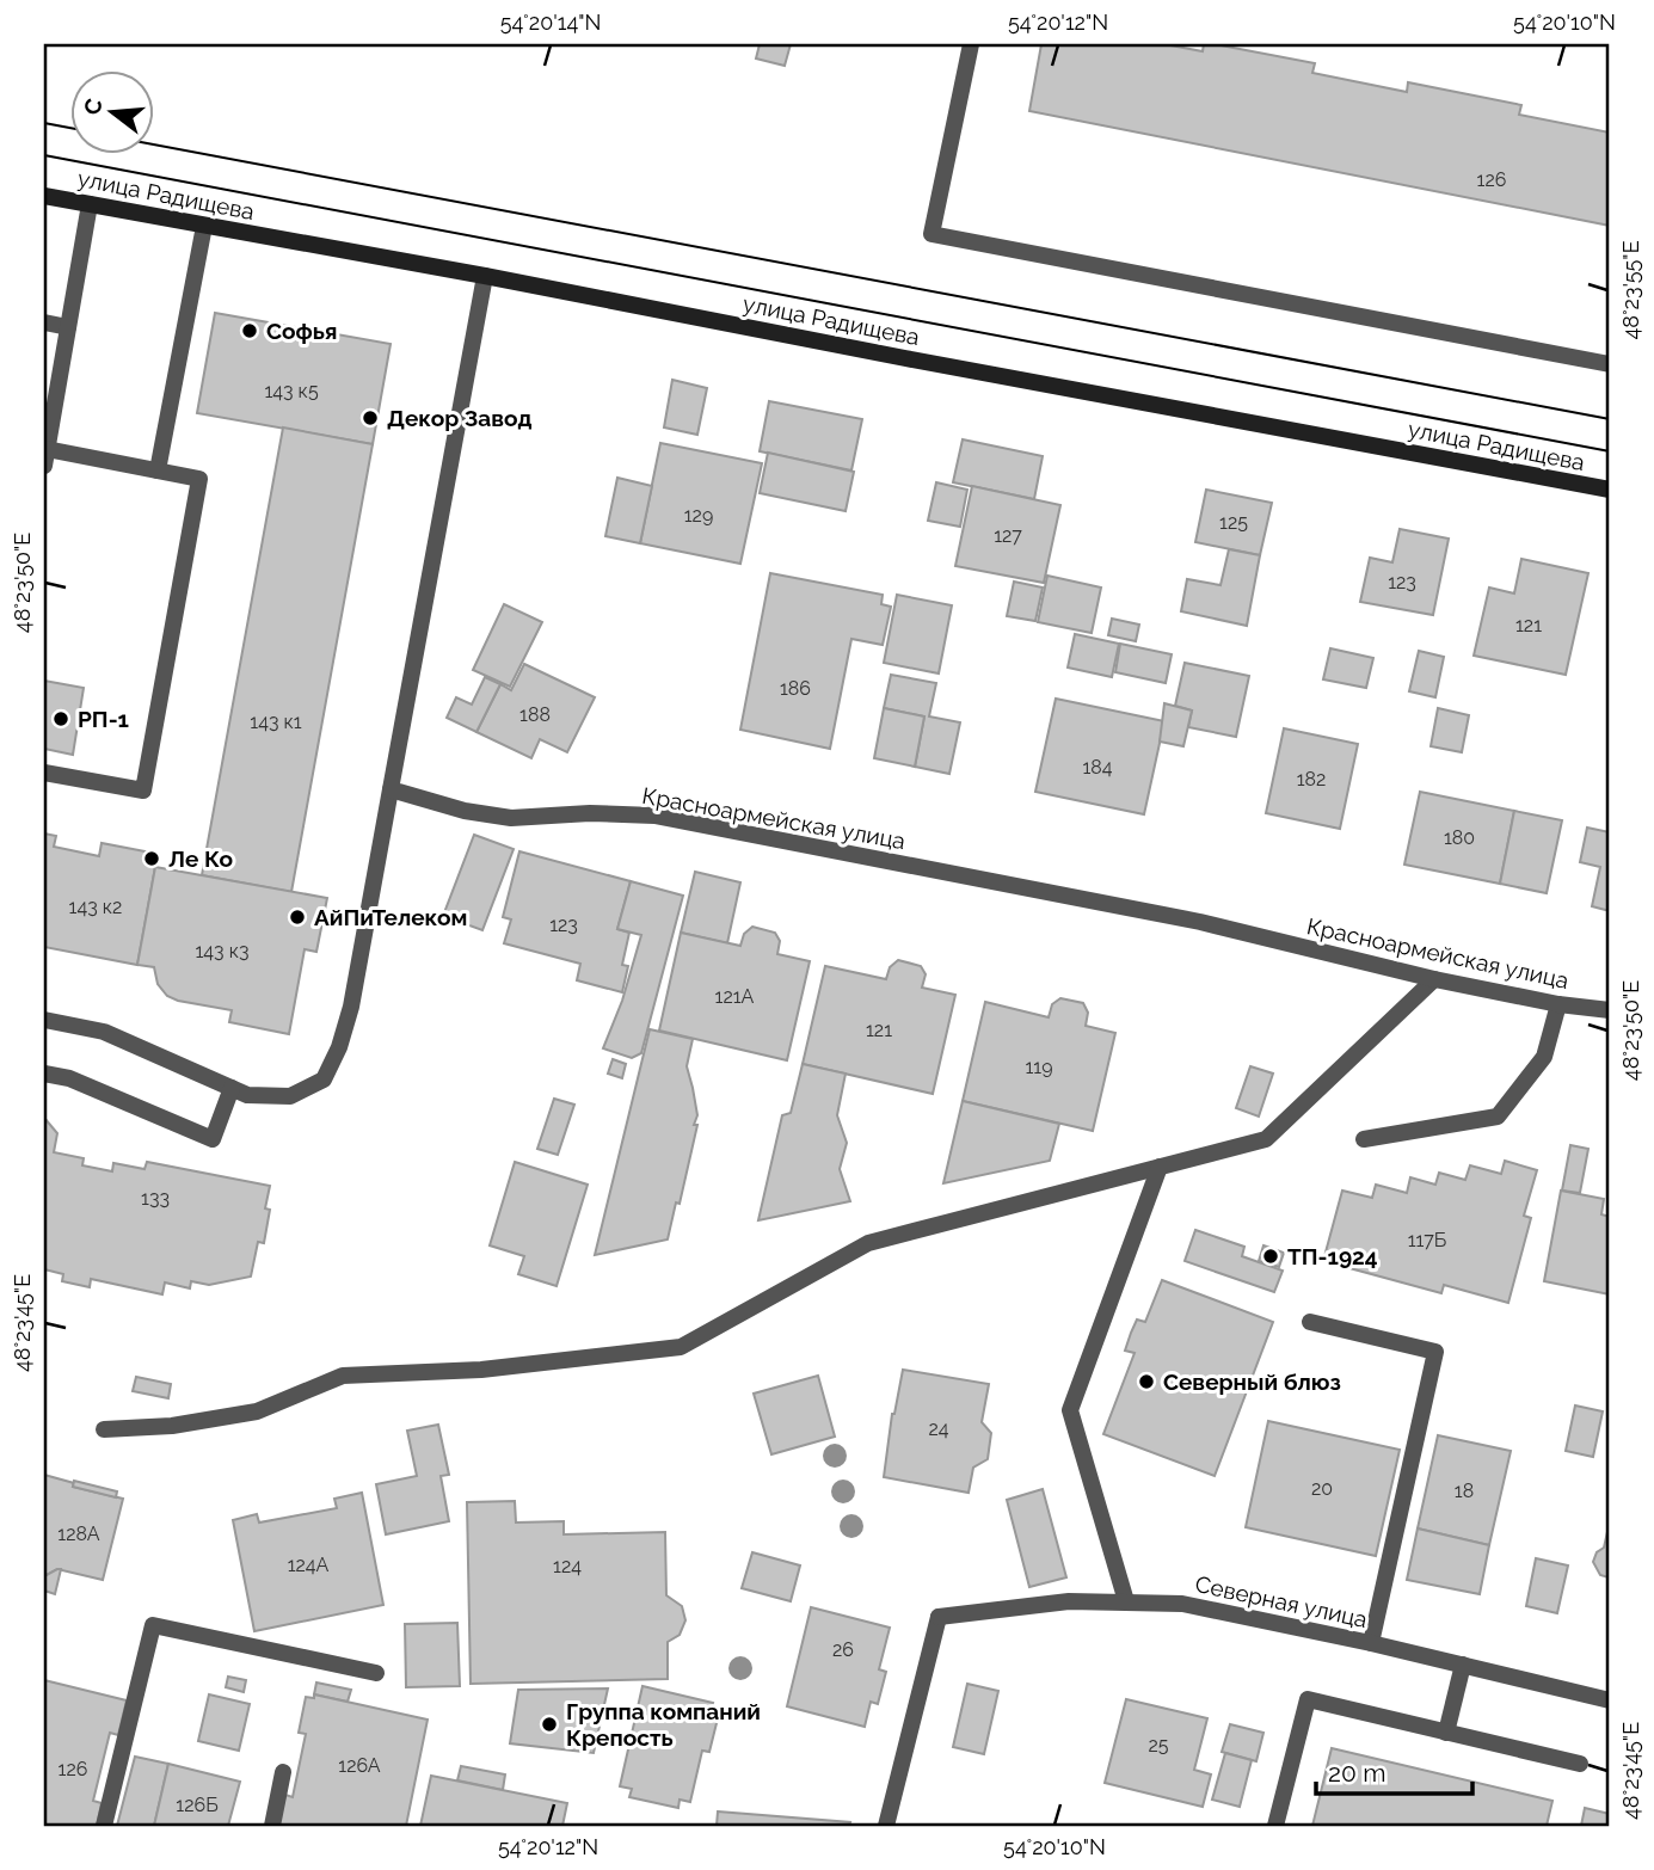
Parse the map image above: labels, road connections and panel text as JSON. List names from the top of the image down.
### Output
{
  "streets": {
    "street": ["улица Радищева", "Красноармейская улица", "Северная улица"]
  },
  "places": [
    "Софья",
    "Декор Завод",
    "РП-1",
    "Ле Ко",
    "АйПиТелеком",
    "ТП-1924",
    "Северный блюз",
    "Группа компаний Крепость"
  ],
  "house_numbers": [
    "126",
    "143 к5",
    "129",
    "125",
    "127",
    "123",
    "121",
    "186",
    "188",
    "143 к1",
    "184",
    "182",
    "180",
    "143 к2",
    "123",
    "143 к3",
    "121А",
    "121",
    "119",
    "133",
    "117Б",
    "24",
    "20",
    "18",
    "128А",
    "124А",
    "124",
    "26",
    "25",
    "126А",
    "126",
    "126Б"
  ],
  "scale_bar": "20 m",
  "north": "left",
  "coordinates": [
    "54°20'14\"N",
    "54°20'12\"N",
    "54°20'10\"N",
    "48°23'55\"E",
    "48°23'50\"E",
    "48°23'45\"E"
  ]
}
